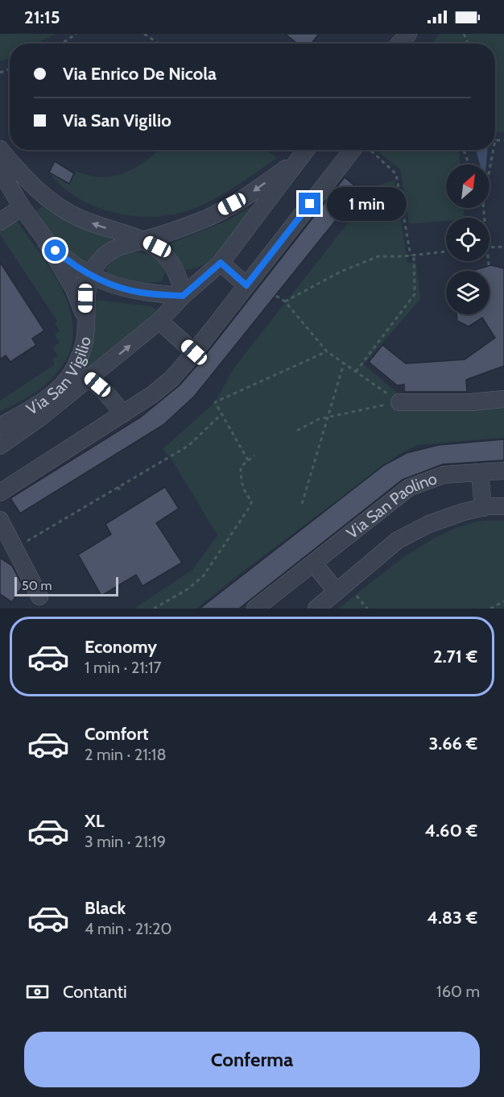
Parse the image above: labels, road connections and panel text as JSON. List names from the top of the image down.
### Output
{
  "streets": {
    "street": ["Via San Vigilio", "Via San Paolino"]
  },
  "scale_bar": "50 m",
  "north": "top right",
  "page": {
    "status": "21:15",
    "banner": ["Via Enrico De Nicola", "Via San Vigilio"],
    "bubble": "1 min",
    "scale": "50 m",
    "list": [
      {
        "name": "Economy",
        "note": "1 min · 21:17",
        "value": "2.71 €"
      },
      {
        "name": "Comfort",
        "note": "2 min · 21:18",
        "value": "3.66 €"
      },
      {
        "name": "XL",
        "note": "3 min · 21:19",
        "value": "4.60 €"
      },
      {
        "name": "Black",
        "note": "4 min · 21:20",
        "value": "4.83 €"
      }
    ],
    "pay": ["Contanti", "160 m"],
    "buttons": "Conferma"
  }
}
